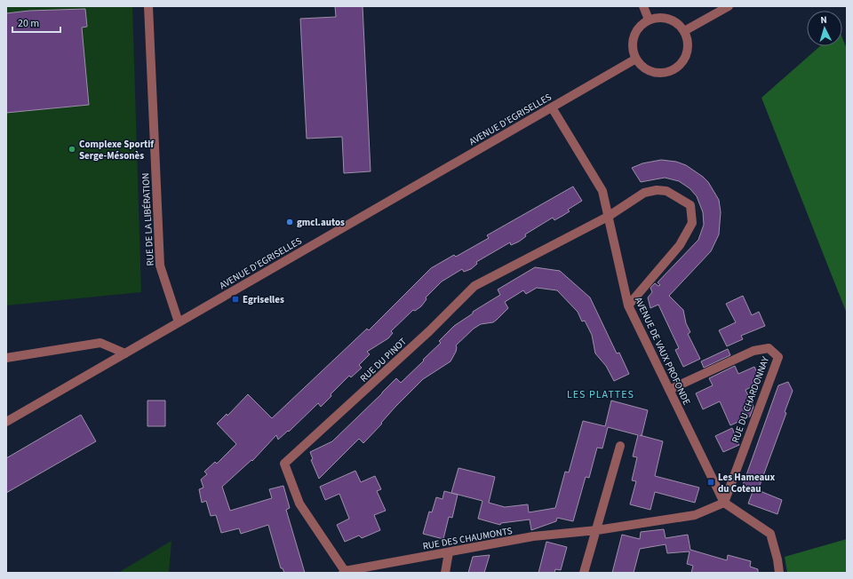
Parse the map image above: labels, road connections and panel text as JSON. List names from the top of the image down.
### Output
{
  "streets": {
    "street": [
      "AVENUE D'EGRISELLES",
      "RUE DE LA LIBÉRATION",
      "AVENUE DE VAUX PROFONDE",
      "RUE DU PINOT",
      "RUE DU CHARDONNAY",
      "RUE DES CHAUMONTS"
    ]
  },
  "crossings": [
    ["AVENUE D'EGRISELLES", "RUE DE LA LIBÉRATION"],
    ["AVENUE D'EGRISELLES", "AVENUE DE VAUX PROFONDE"],
    ["AVENUE DE VAUX PROFONDE", "RUE DU PINOT"],
    ["AVENUE DE VAUX PROFONDE", "RUE DU CHARDONNAY"],
    ["AVENUE DE VAUX PROFONDE", "RUE DES CHAUMONTS"],
    ["RUE DU PINOT", "RUE DES CHAUMONTS"],
    ["RUE DU CHARDONNAY", "RUE DES CHAUMONTS"]
  ],
  "districts": ["LES PLATTES"],
  "places": {
    "other": ["Complexe Sportif Serge-Mésonès", "gmcl.autos"],
    "transit": ["Egriselles", "Les Hameaux du Coteau"]
  },
  "scale_bar": "20 m",
  "north": "top"
}
